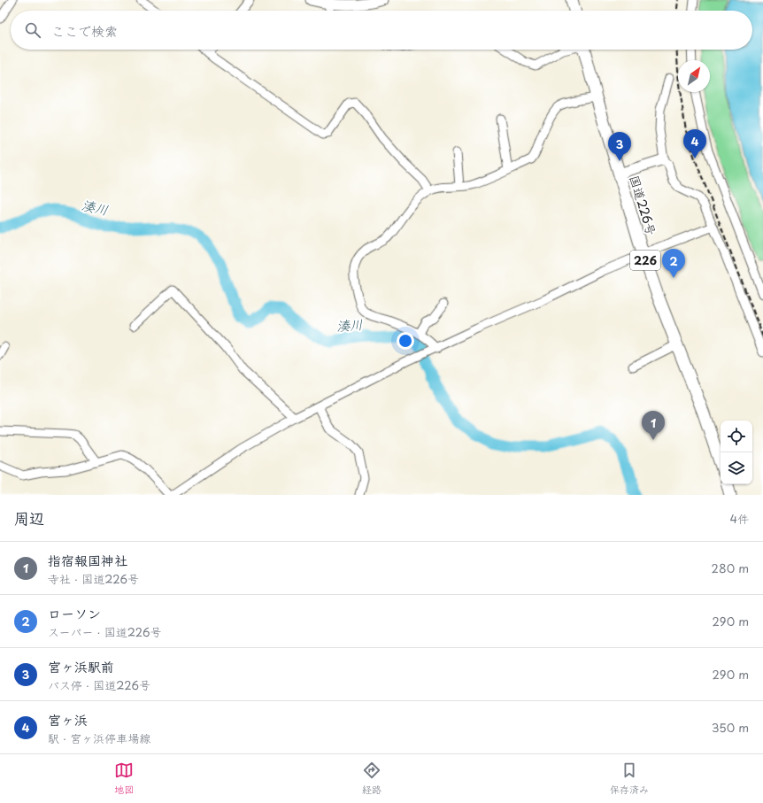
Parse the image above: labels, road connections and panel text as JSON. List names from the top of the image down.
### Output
{
  "streets": {
    "highway": ["国道226号", "226"]
  },
  "water": ["湊川"],
  "north": "top right",
  "page": {
    "search": "ここで検索",
    "pins": [
      "4",
      "3",
      "2",
      "1"
    ],
    "heading": ["周辺", "4件"],
    "list": [
      {
        "mark": "1",
        "name": "指宿報国神社",
        "note": "寺社 · 国道226号",
        "value": "280 m"
      },
      {
        "mark": "2",
        "name": "ローソン",
        "note": "スーパー · 国道226号",
        "value": "290 m"
      },
      {
        "mark": "3",
        "name": "宮ヶ浜駅前",
        "note": "バス停 · 国道226号",
        "value": "290 m"
      },
      {
        "mark": "4",
        "name": "宮ヶ浜",
        "note": "駅 · 宮ヶ浜停車場線",
        "value": "350 m"
      }
    ],
    "nav": ["地図", "経路", "保存済み"]
  }
}
